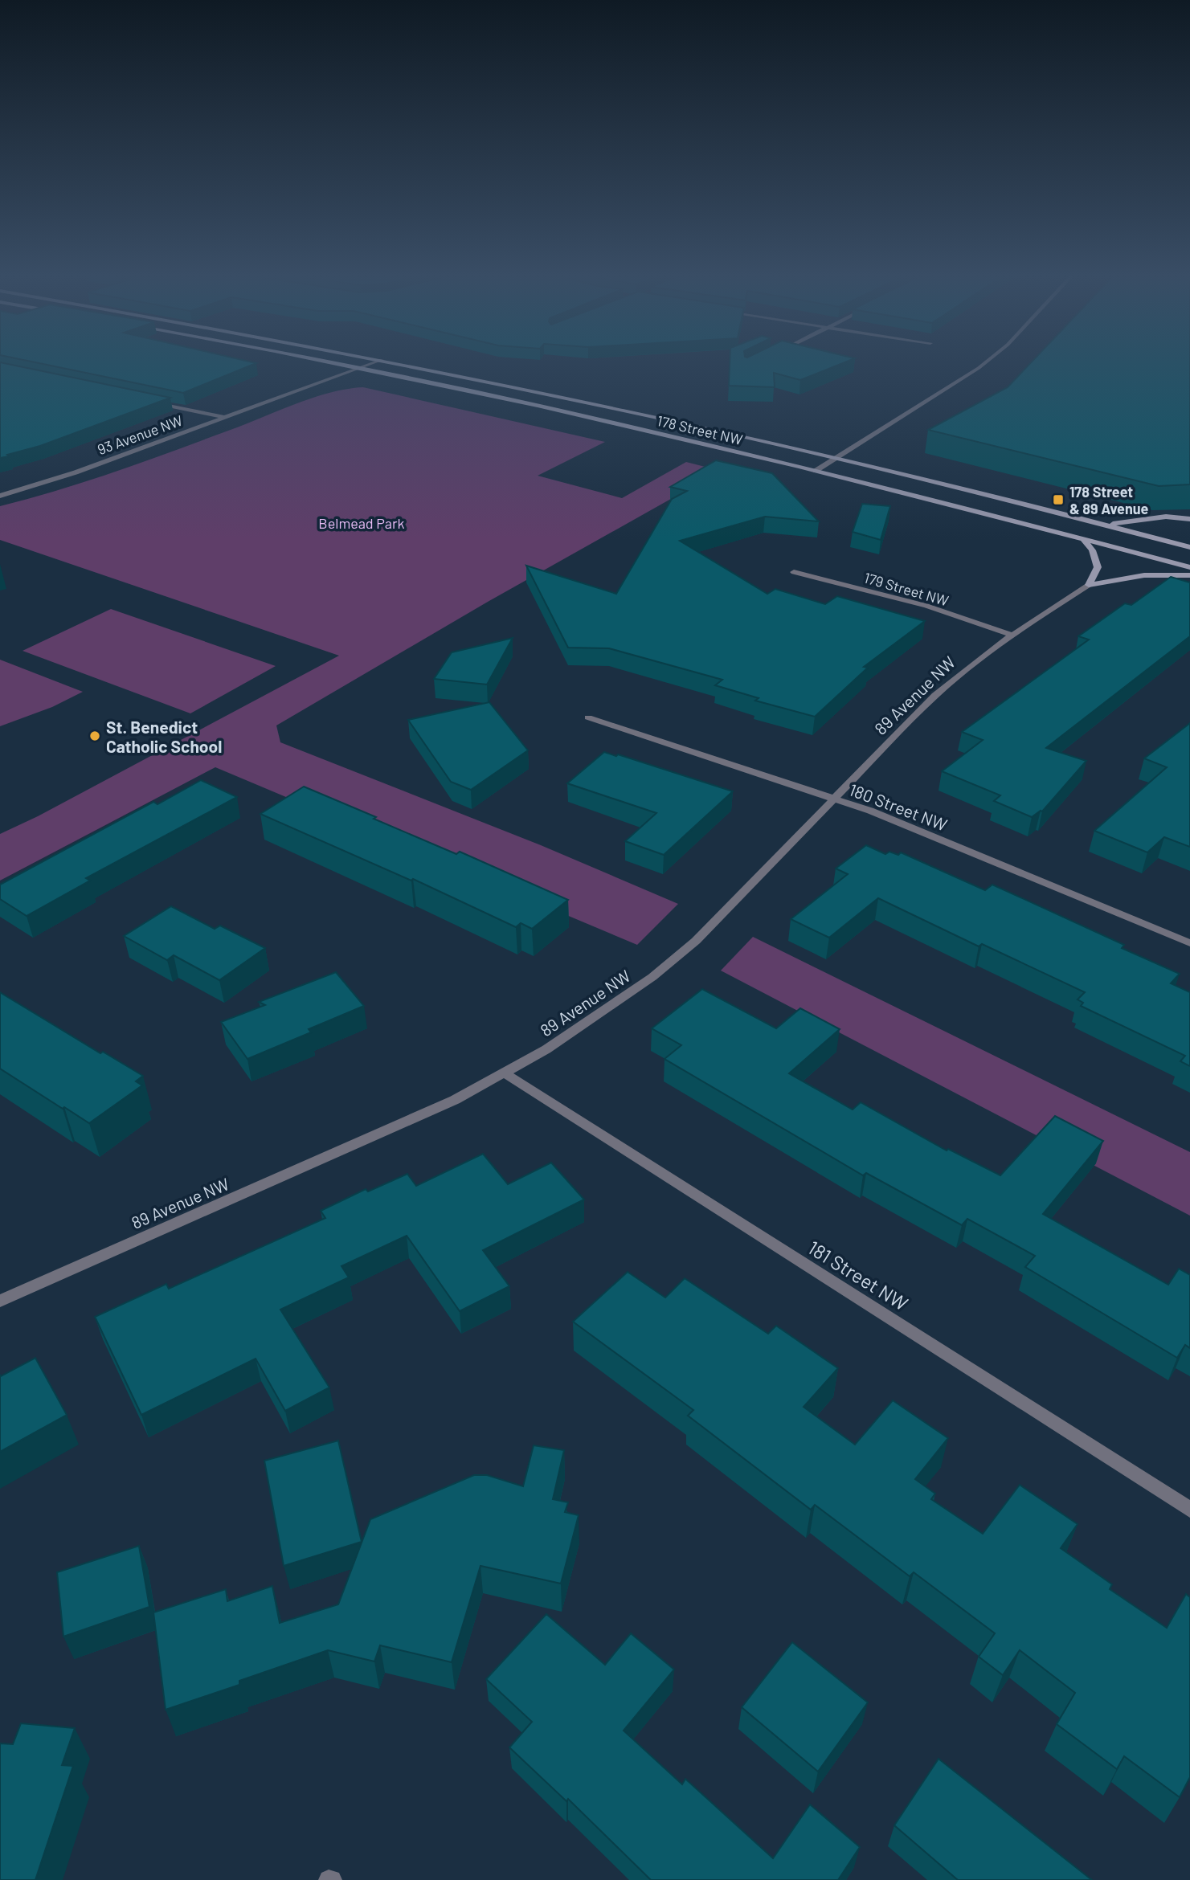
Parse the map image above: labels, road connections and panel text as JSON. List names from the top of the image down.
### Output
{
  "streets": {
    "main road": ["178 Street NW"],
    "street": [
      "93 Avenue NW",
      "179 Street NW",
      "89 Avenue NW",
      "180 Street NW",
      "181 Street NW"
    ]
  },
  "crossings": [
    ["178 Street NW", "93 Avenue NW"],
    ["179 Street NW", "89 Avenue NW"],
    ["89 Avenue NW", "180 Street NW"],
    ["89 Avenue NW", "181 Street NW"]
  ],
  "parks": ["Belmead Park"],
  "places": {
    "transit": ["178 Street & 89 Avenue"],
    "other": ["St. Benedict Catholic School"]
  }
}
